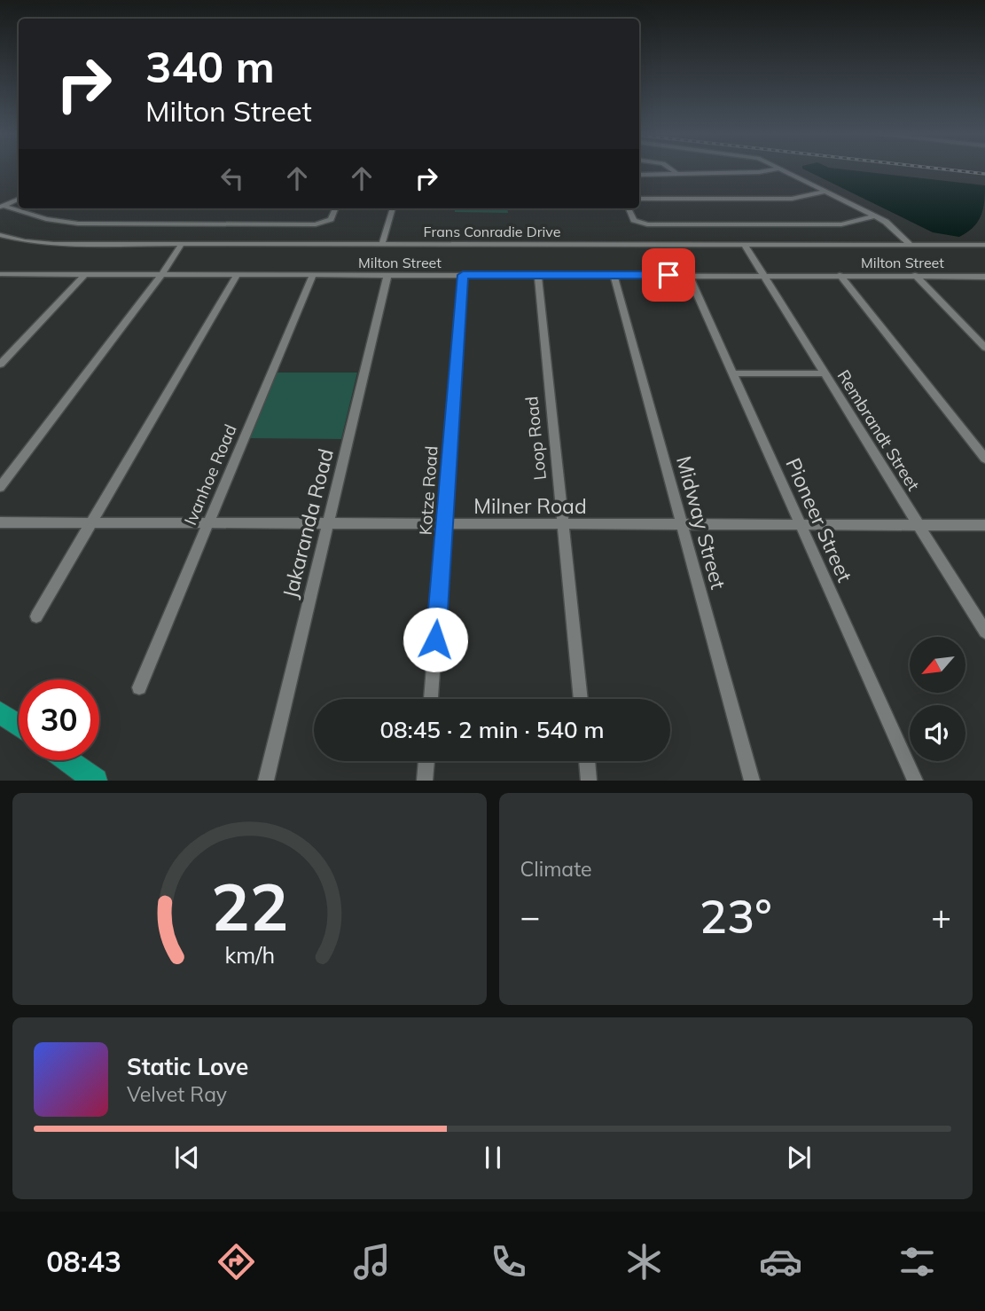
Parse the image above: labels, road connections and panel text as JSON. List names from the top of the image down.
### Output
{
  "streets": {
    "street": [
      "Frans Conradie Drive",
      "Milton Street",
      "Rembrandt Street",
      "Loop Road",
      "Ivanhoe Road",
      "Kotze Road",
      "Milner Road",
      "Pioneer Street",
      "Midway Street",
      "Jakaranda Road"
    ]
  },
  "crossings": [
    ["Frans Conradie Drive", "Rembrandt Street"],
    ["Milton Street", "Rembrandt Street"],
    ["Milton Street", "Loop Road"],
    ["Milton Street", "Ivanhoe Road"],
    ["Milton Street", "Kotze Road"],
    ["Milton Street", "Pioneer Street"],
    ["Milton Street", "Midway Street"],
    ["Milton Street", "Jakaranda Road"],
    ["Rembrandt Street", "Milner Road"],
    ["Loop Road", "Milner Road"],
    ["Ivanhoe Road", "Milner Road"],
    ["Kotze Road", "Milner Road"],
    ["Milner Road", "Pioneer Street"],
    ["Milner Road", "Midway Street"],
    ["Milner Road", "Jakaranda Road"]
  ],
  "north": "bottom left",
  "page": {
    "turn": ["340 m", "Milton Street"],
    "limit": "30",
    "trip": "08:45 · 2 min · 540 m",
    "tile": "Climate",
    "heat": ["−", "23°", "+"],
    "song": ["Static Love", "Velvet Ray"],
    "tabs": "08:43",
    "gauge": ["22", "km/h"]
  }
}
